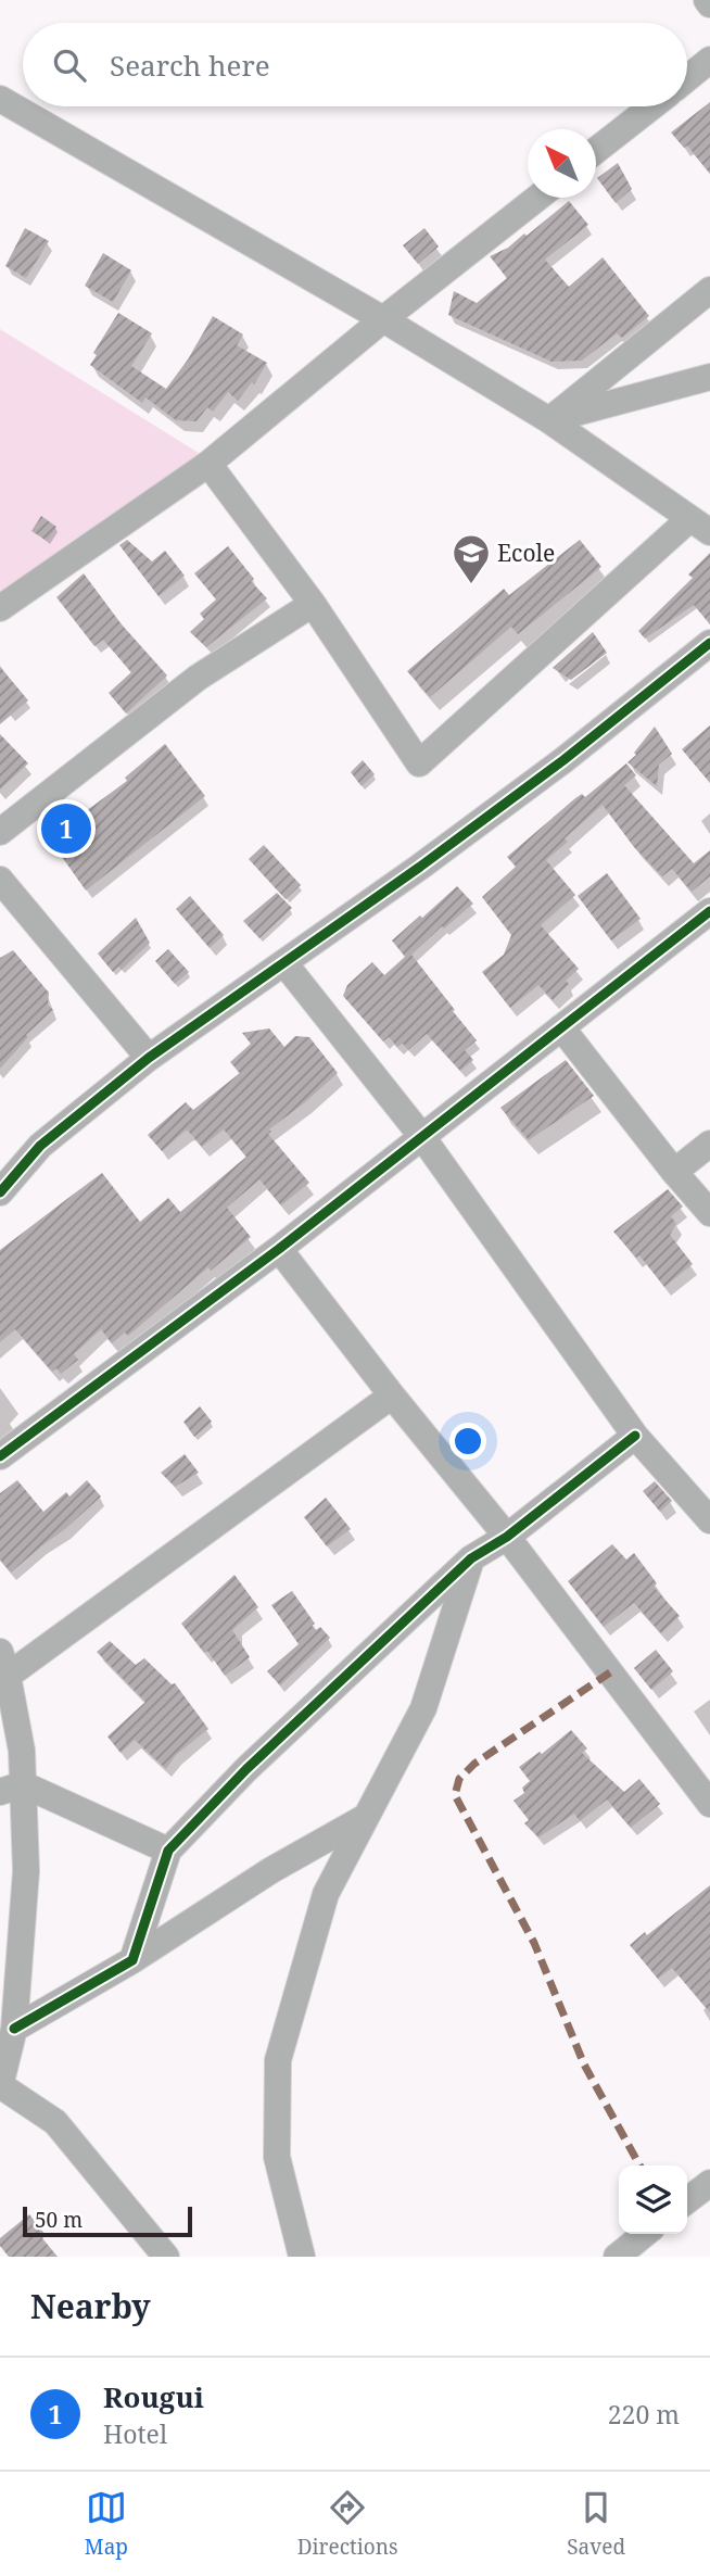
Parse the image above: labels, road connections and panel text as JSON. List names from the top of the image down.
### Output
{
  "places": {
    "school or university": ["Ecole"]
  },
  "scale_bar": "50 m",
  "north": "top left",
  "page": {
    "search": "Search here",
    "pins": "1",
    "scale": "50 m",
    "heading": "Nearby",
    "list": [
      {
        "mark": "1",
        "name": "Rougui",
        "note": "Hotel",
        "value": "220 m"
      }
    ],
    "nav": ["Map", "Directions", "Saved"]
  }
}
